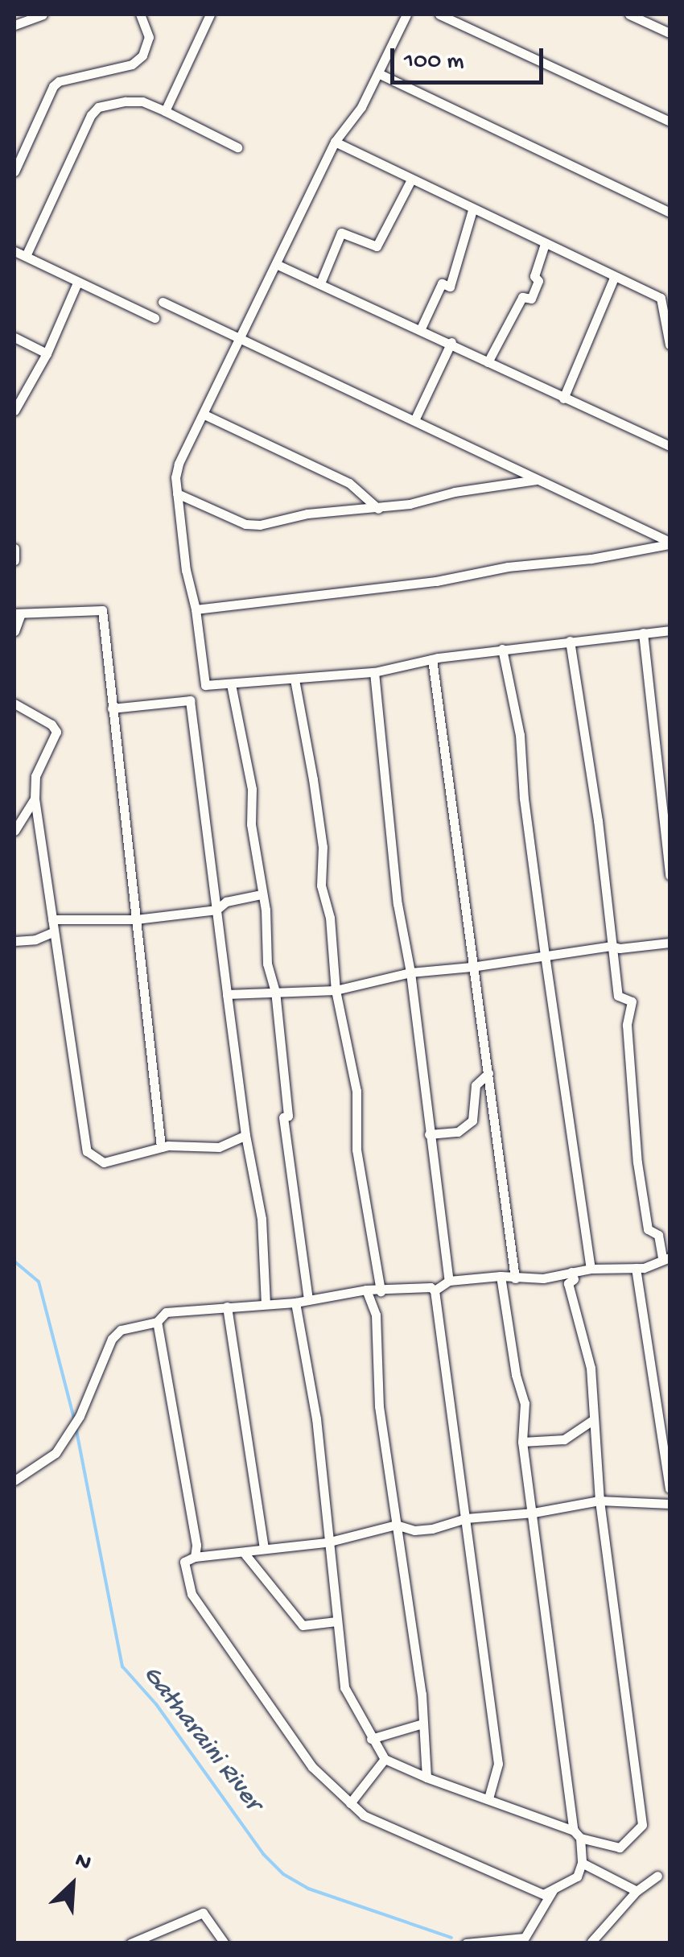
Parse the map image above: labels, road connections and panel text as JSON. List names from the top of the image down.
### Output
{
  "water": ["Gatharaini River"],
  "scale_bar": "100 m",
  "north": "top right"
}
